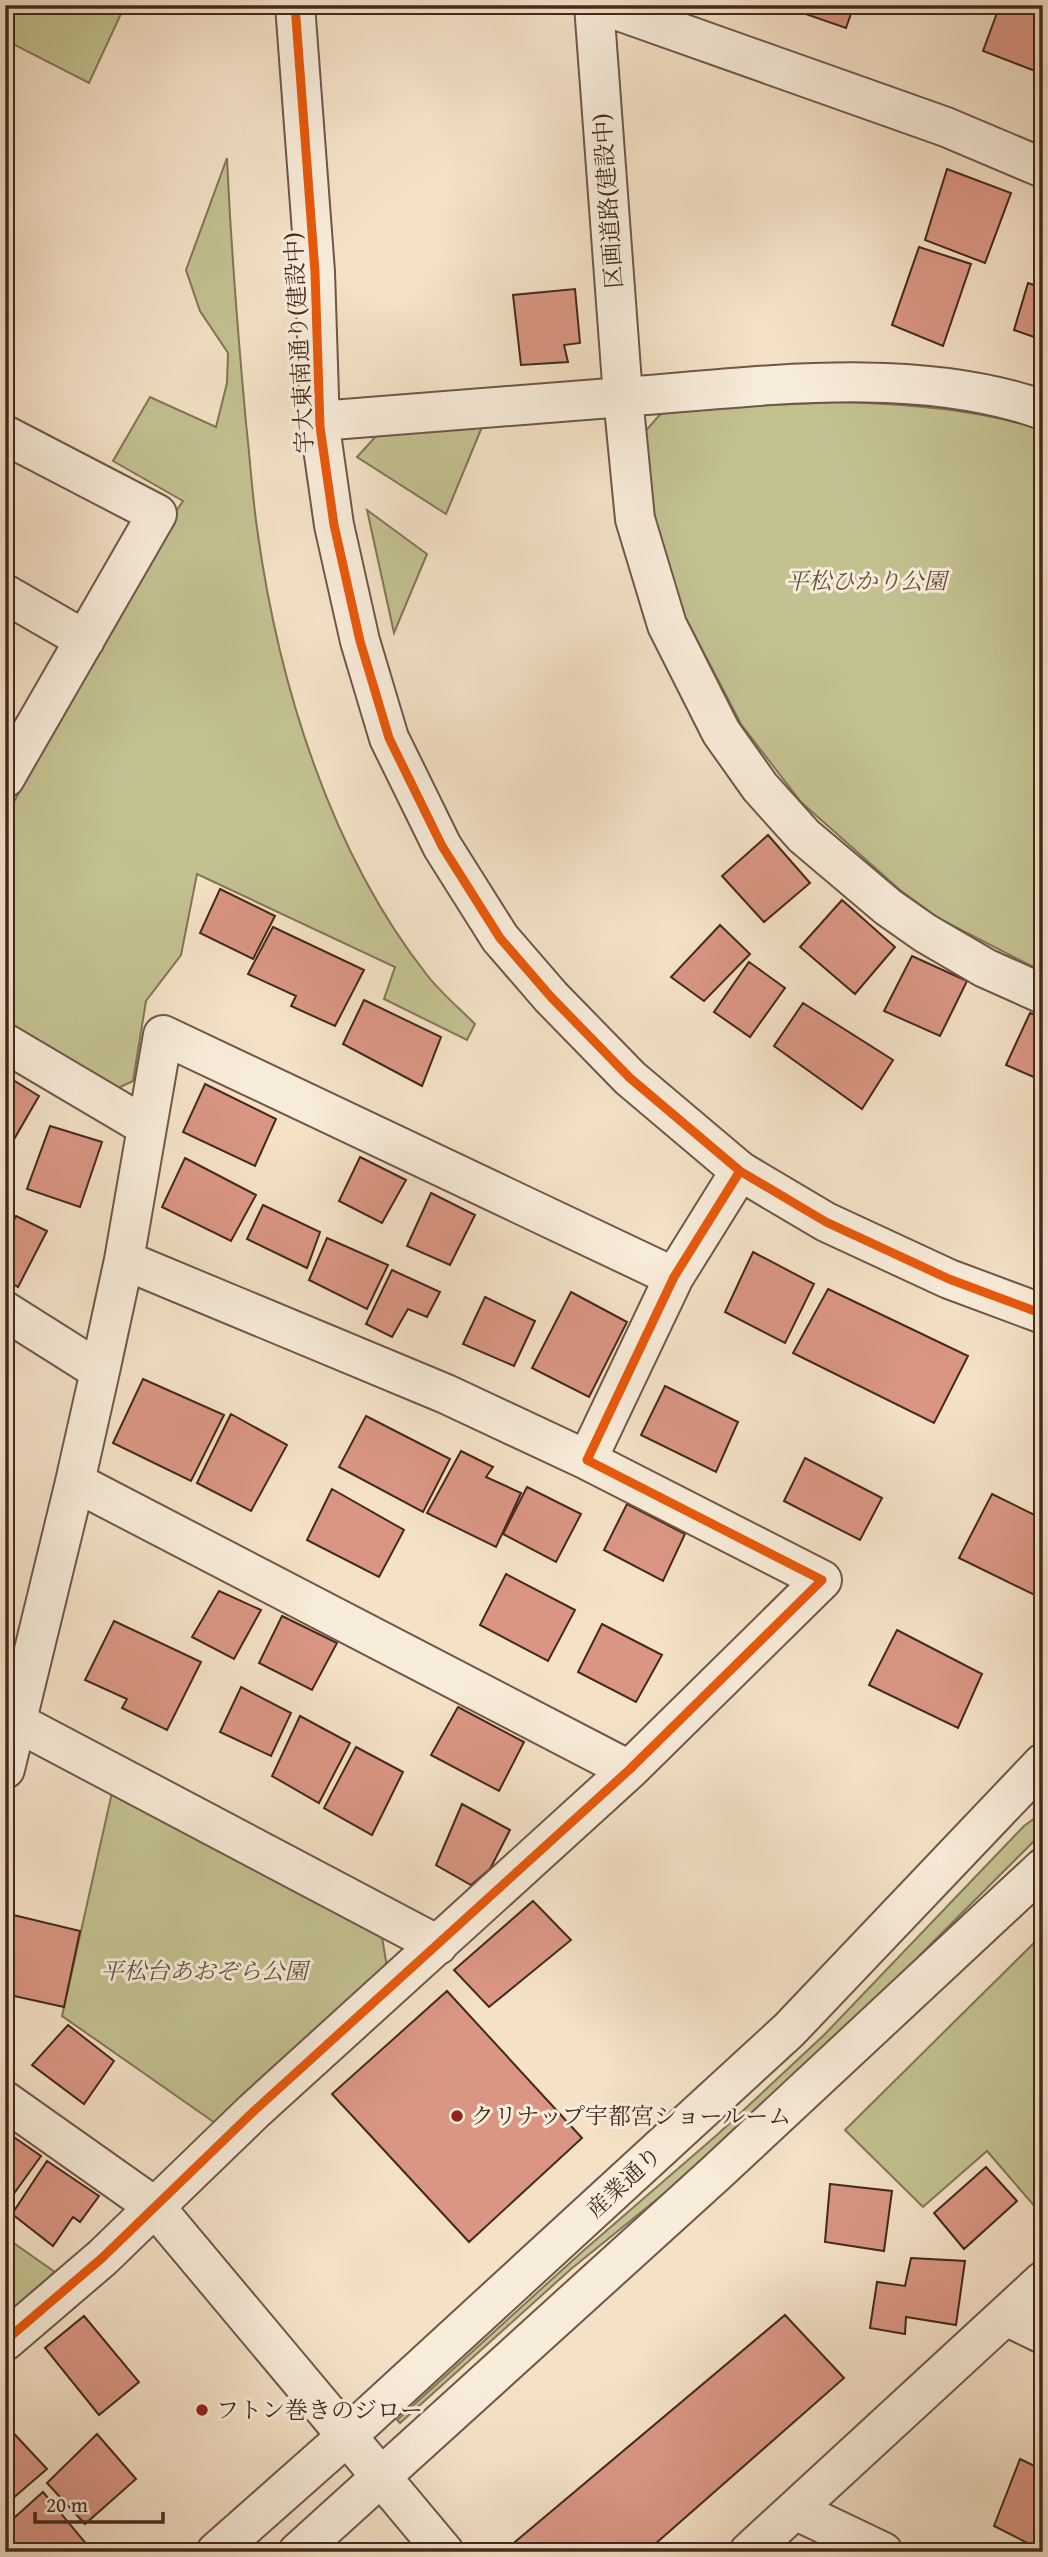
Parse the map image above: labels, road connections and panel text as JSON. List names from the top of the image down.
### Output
{
  "streets": {
    "street": ["区画道路(建設中)", "宇大東南通り(建設中)", "産業通り"]
  },
  "parks": ["平松ひかり公園", "平松台あおぞら公園"],
  "places": ["クリナップ宇都宮ショールーム", "フトン巻きのジロー"],
  "scale_bar": "20 m"
}
